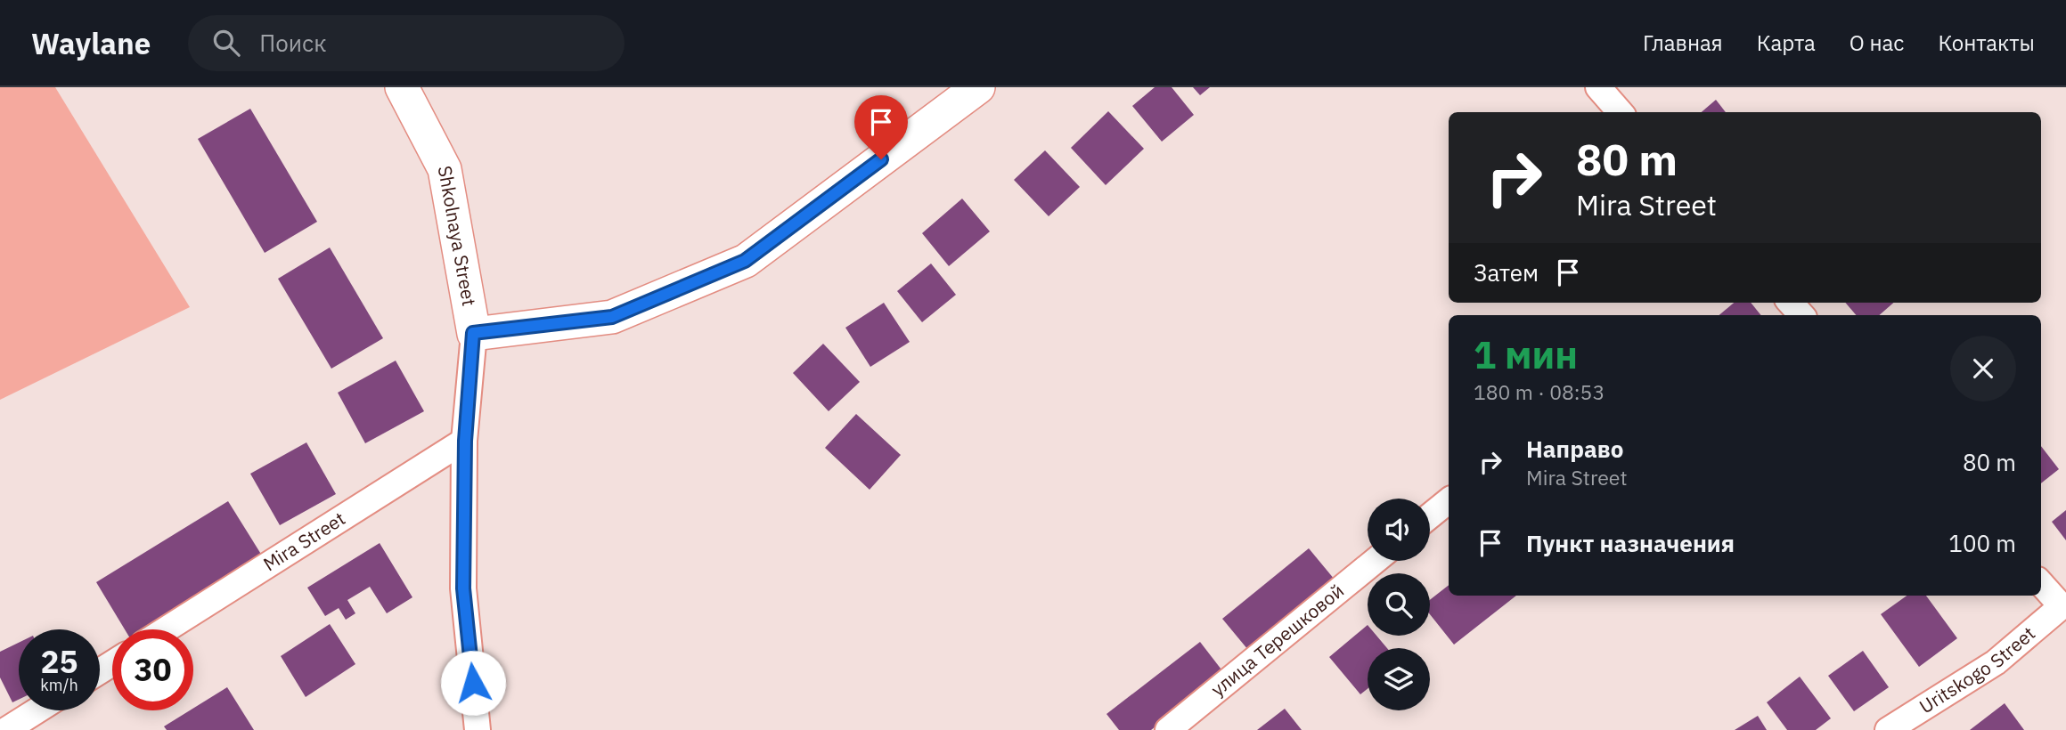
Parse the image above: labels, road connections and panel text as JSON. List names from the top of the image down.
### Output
{
  "streets": {
    "street": [
      "Shkolnaya Street",
      "Mira Street",
      "улица Терешковой",
      "Uritskogo Street"
    ]
  },
  "crossings": [
    ["Shkolnaya Street", "Mira Street"]
  ],
  "page": {
    "header": "Waylane",
    "search": "Поиск",
    "nav": [
      "Главная",
      "Карта",
      "О нас",
      "Контакты"
    ],
    "turn": ["80 m", "Mira Street"],
    "then": "Затем",
    "heading": ["1 мин", "180 m · 08:53"],
    "list": [
      {
        "name": "Направо",
        "note": "Mira Street",
        "value": "80 m"
      },
      {
        "name": "Пункт назначения",
        "value": "100 m"
      }
    ],
    "speed": "25 km/h",
    "limit": "30"
  }
}
